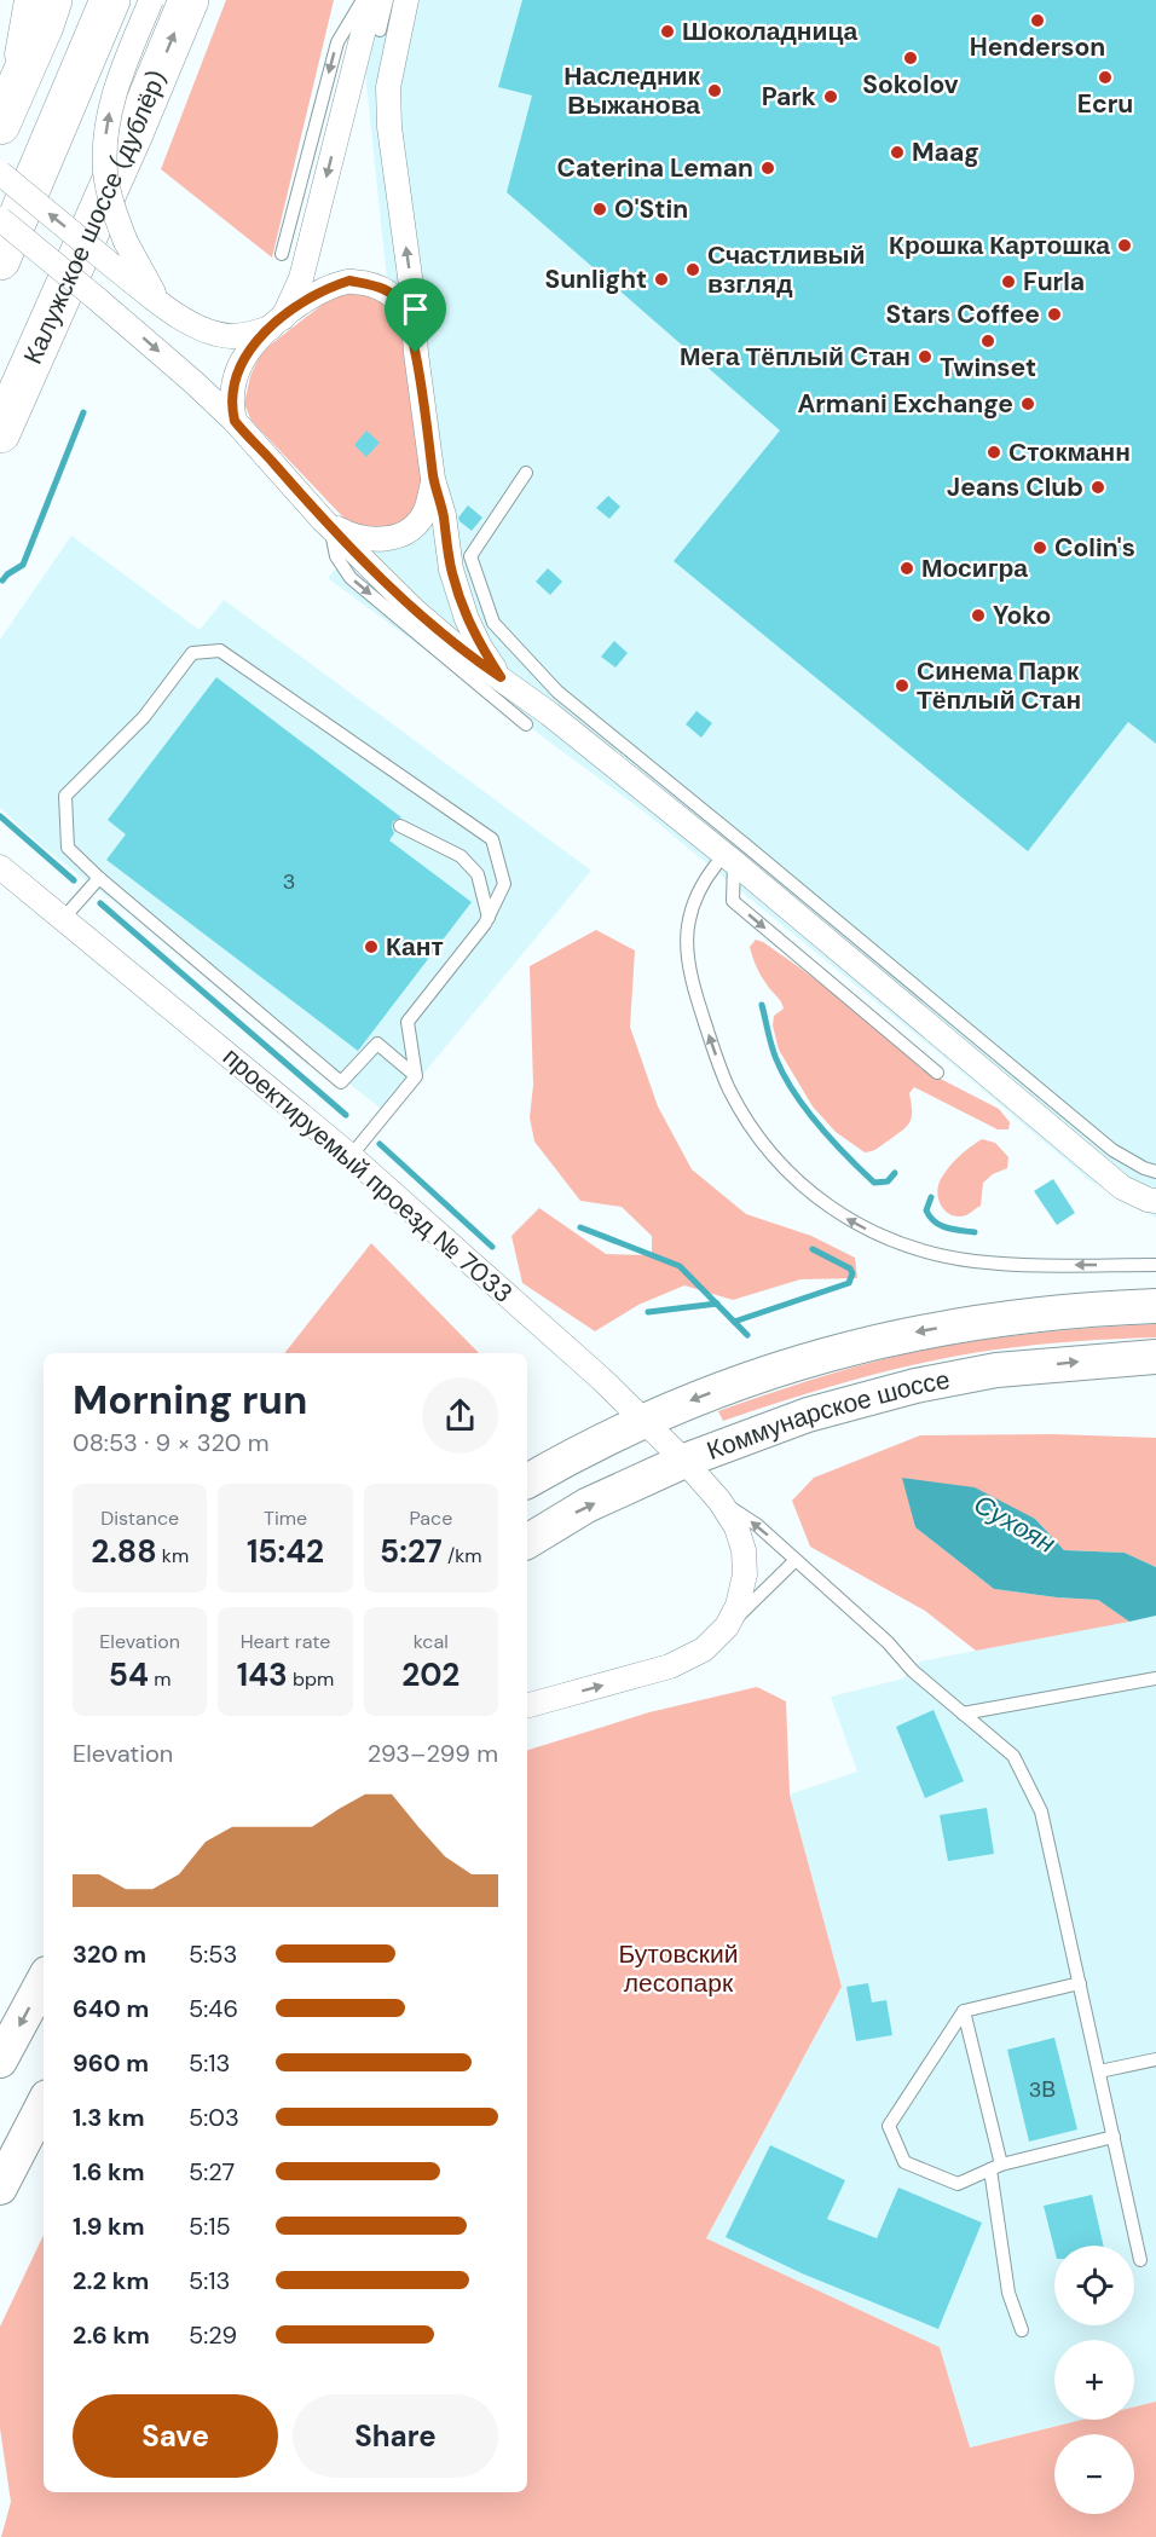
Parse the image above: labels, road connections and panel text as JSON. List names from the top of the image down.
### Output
{
  "streets": {
    "highway": ["Калужское шоссе (дублёр)"],
    "main road": ["Коммунарское шоссе"],
    "street": ["проектируемый проезд № 7033"]
  },
  "crossings": [
    ["проектируемый проезд № 7033", "Коммунарское шоссе"]
  ],
  "water": ["Сухоян"],
  "parks": ["Бутовский лесопарк"],
  "places": [
    "Henderson",
    "Шоколадница",
    "Sokolov",
    "Ecru",
    "Наследник Выжанова",
    "Park",
    "Maag",
    "Caterina Leman",
    "O'Stin",
    "Крошка Картошка",
    "Счастливый взгляд",
    "Sunlight",
    "Furla",
    "Stars Coffee",
    "Twinset",
    "Мега Тёплый Cтан",
    "Armani Exchange",
    "Стокманн",
    "Jeans Club",
    "Colin's",
    "Мосигра",
    "Yoko",
    "Синема Парк Тёплый Стан",
    "Кант"
  ],
  "house_numbers": ["3", "3В"],
  "page": {
    "heading": ["Morning run", "08:53 · 9 × 320 m"],
    "stats": [
      ["Distance", "2.88 km"],
      ["Time", "15:42"],
      ["Pace", "5:27 /km"],
      ["Elevation", "54 m"],
      ["Heart rate", "143 bpm"],
      ["kcal", "202"]
    ],
    "chart": ["Elevation", "293–299 m"],
    "list": [
      {
        "name": "320 m",
        "note": "5:53"
      },
      {
        "name": "640 m",
        "note": "5:46"
      },
      {
        "name": "960 m",
        "note": "5:13"
      },
      {
        "name": "1.3 km",
        "note": "5:03"
      },
      {
        "name": "1.6 km",
        "note": "5:27"
      },
      {
        "name": "1.9 km",
        "note": "5:15"
      },
      {
        "name": "2.2 km",
        "note": "5:13"
      },
      {
        "name": "2.6 km",
        "note": "5:29"
      }
    ],
    "map_buttons": ["+", "−"],
    "buttons": ["Save", "Share"]
  }
}
